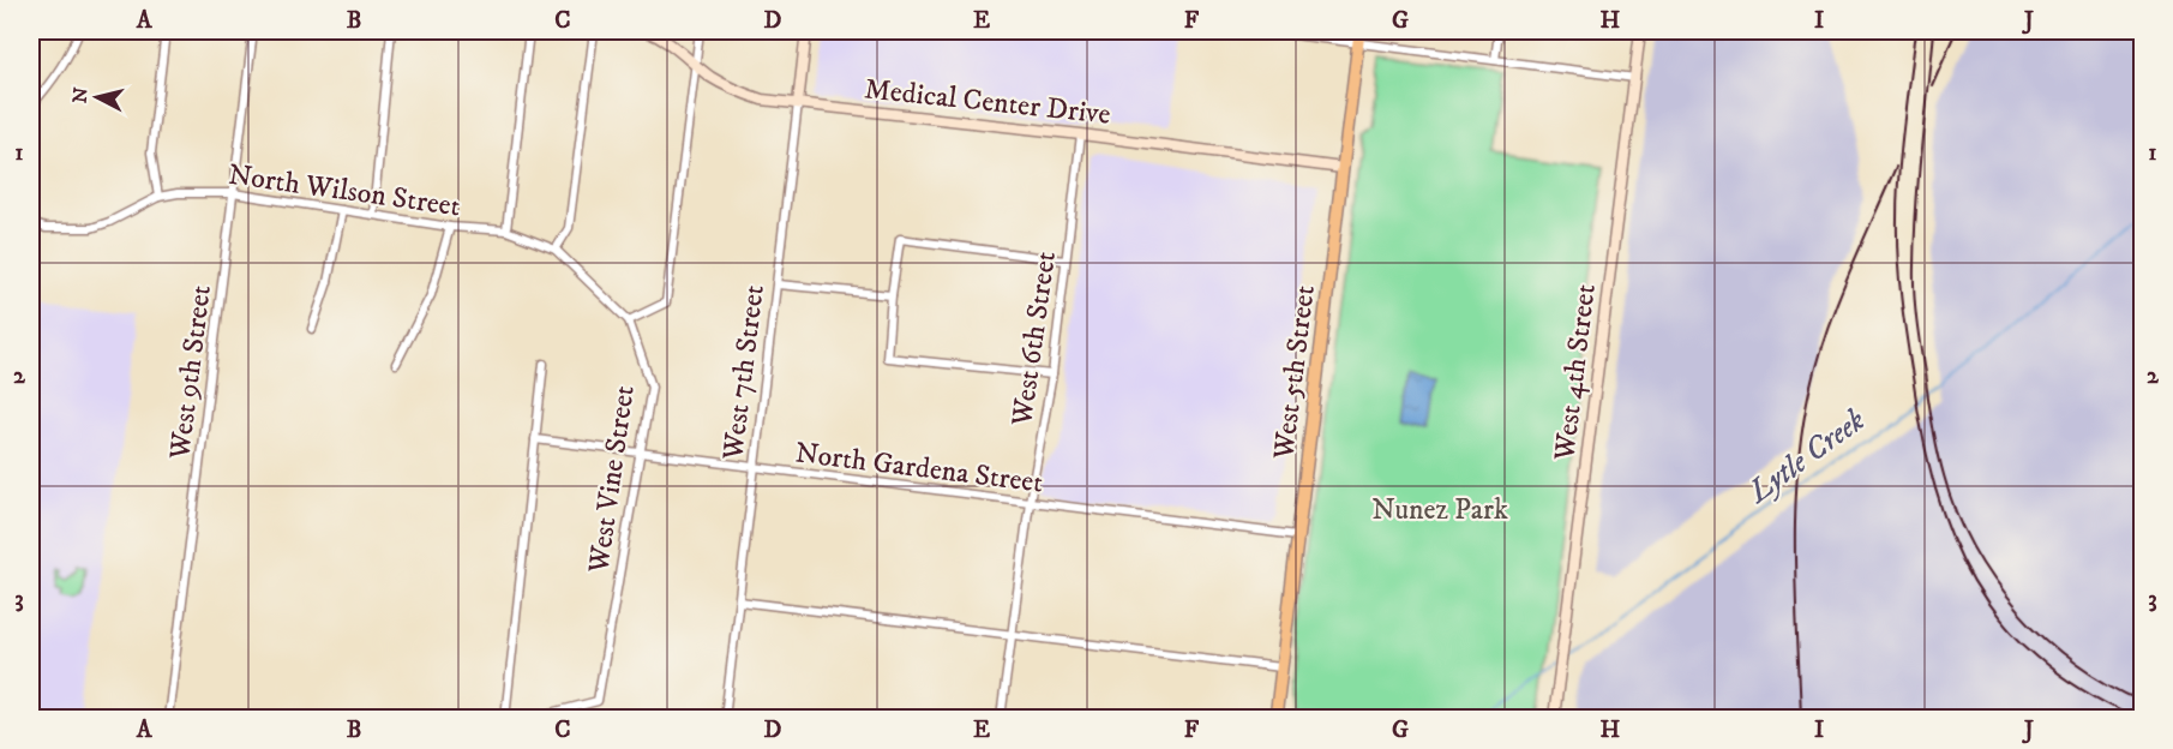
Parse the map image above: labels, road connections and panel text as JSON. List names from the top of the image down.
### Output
{
  "streets": {
    "main road": ["West 5th Street"],
    "street": [
      "Medical Center Drive",
      "North Wilson Street",
      "West 6th Street",
      "West 9th Street",
      "West 7th Street",
      "West 4th Street",
      "North Gardena Street",
      "West Vine Street"
    ]
  },
  "crossings": [
    ["Medical Center Drive", "West 6th Street"],
    ["Medical Center Drive", "West 7th Street"],
    ["Medical Center Drive", "West 5th Street"],
    ["North Wilson Street", "West 9th Street"],
    ["North Wilson Street", "West Vine Street"],
    ["West 6th Street", "North Gardena Street"],
    ["West 7th Street", "North Gardena Street"],
    ["West 5th Street", "North Gardena Street"],
    ["North Gardena Street", "West Vine Street"]
  ],
  "water": ["Lytle Creek"],
  "parks": ["Nunez Park"],
  "north": "left",
  "grid": {
    "columns": [
      "A",
      "B",
      "C",
      "D",
      "E",
      "F",
      "G",
      "H",
      "I",
      "J"
    ],
    "rows": ["1", "2", "3"]
  }
}
